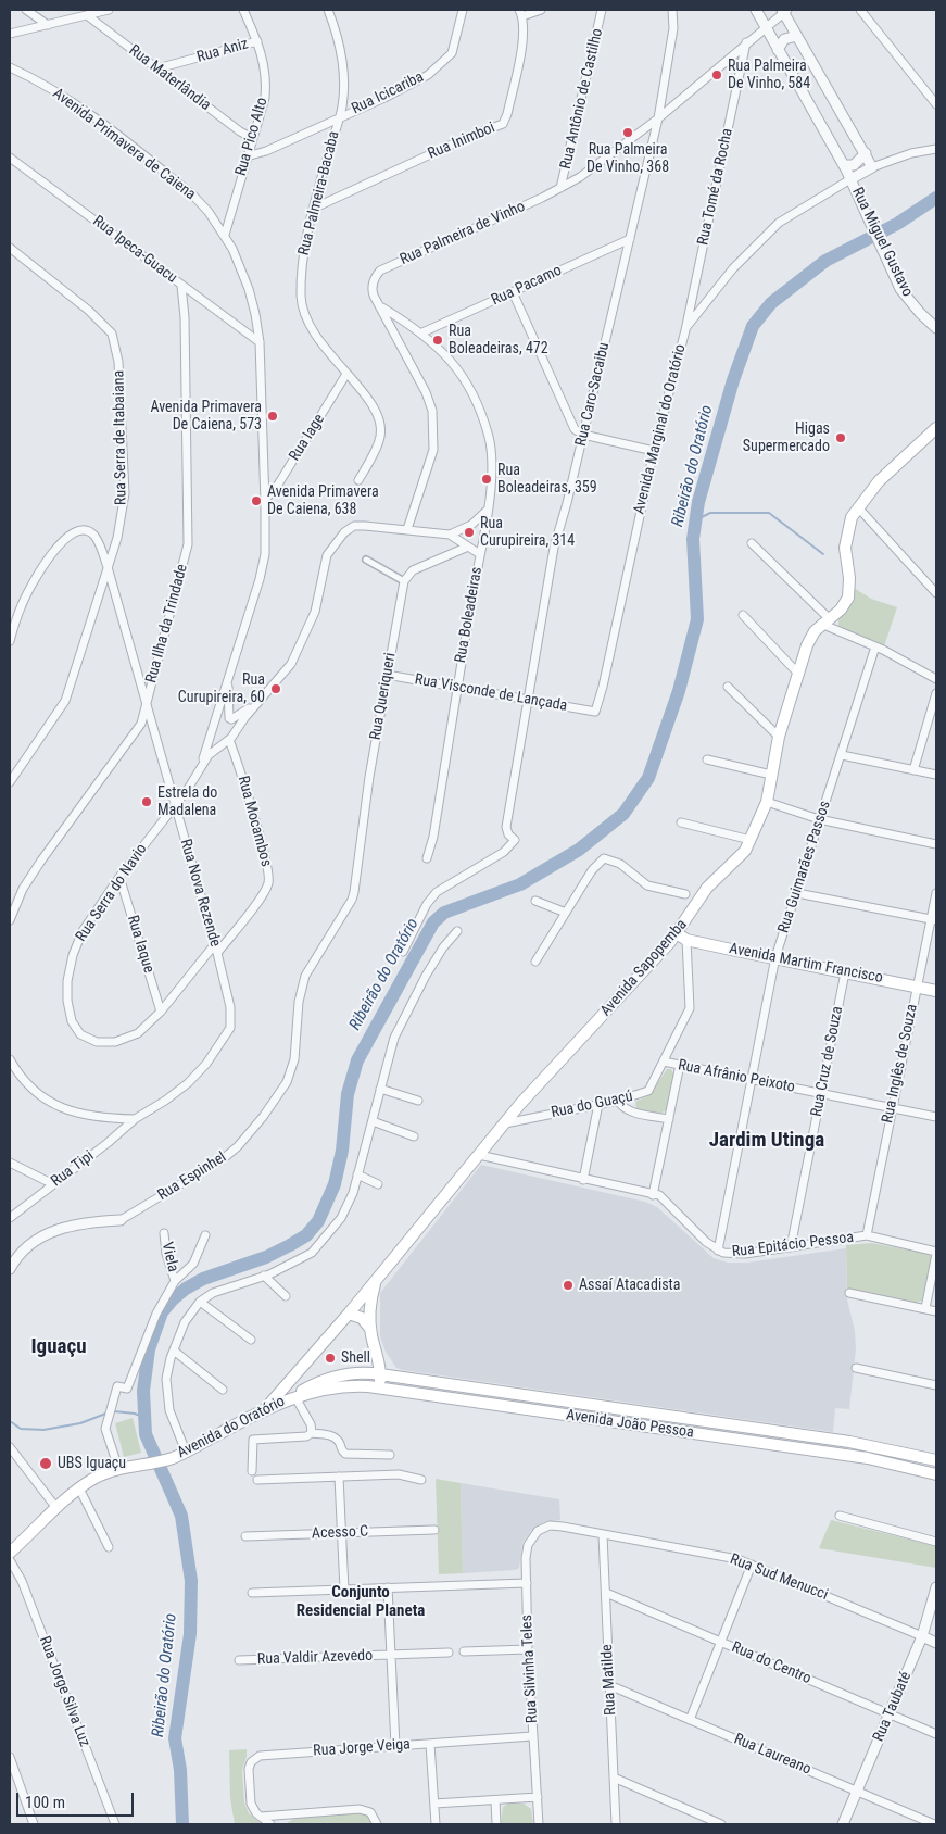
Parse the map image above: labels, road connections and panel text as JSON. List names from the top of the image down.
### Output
{
  "streets": {
    "main road": [
      "Avenida Martim Francisco",
      "Avenida Sapopemba",
      "Avenida João Pessoa",
      "Avenida do Oratório"
    ],
    "street": [
      "Rua Aniz",
      "Rua Materlândia",
      "Rua Icicariba",
      "Rua Antônio de Castilho",
      "Rua Pico Alto",
      "Rua Inimboi",
      "Avenida Primavera de Caiena",
      "Rua Tomé da Rocha",
      "Rua Palmeira-Bacaba",
      "Rua Palmeira de Vinho",
      "Rua Miguel Gustavo",
      "Rua Ipeca-Guacu",
      "Rua Pacamo",
      "Rua Caro-Sacaibu",
      "Avenida Marginal do Oratório",
      "Rua Serra de Itabaiana",
      "Rua Iage",
      "Rua Boleadeiras",
      "Rua Ilha da Trindade",
      "Rua Visconde de Lançada",
      "Rua Queriqueri",
      "Rua Mocambos",
      "Rua Guimarães Passos",
      "Rua Serra do Navio",
      "Rua Nova Rezende",
      "Rua Iaque",
      "Rua Cruz de Souza",
      "Rua Inglês de Souza",
      "Rua Afrânio Peixoto",
      "Rua do Guaçú",
      "Rua Tipi",
      "Rua Espinhel",
      "Rua Epitácio Pessoa",
      "Viela",
      "Acesso C",
      "Rua Sud Menucci",
      "Rua Valdir Azevedo",
      "Rua do Centro",
      "Rua Silvinha Teles",
      "Rua Matilde",
      "Rua Jorge Silva Luz",
      "Rua Taubaté",
      "Rua Jorge Veiga",
      "Rua Laureano"
    ]
  },
  "crossings": [
    ["Rua Aniz", "Rua Materlândia"],
    ["Rua Aniz", "Rua Pico Alto"],
    ["Rua Materlândia", "Rua Pico Alto"],
    ["Rua Icicariba", "Rua Pico Alto"],
    ["Rua Icicariba", "Rua Palmeira-Bacaba"],
    ["Rua Antônio de Castilho", "Rua Palmeira de Vinho"],
    ["Rua Pico Alto", "Avenida Primavera de Caiena"],
    ["Rua Inimboi", "Rua Palmeira-Bacaba"],
    ["Avenida Primavera de Caiena", "Rua Ipeca-Guacu"],
    ["Avenida Primavera de Caiena", "Rua Iage"],
    ["Avenida Primavera de Caiena", "Rua Mocambos"],
    ["Avenida Primavera de Caiena", "Rua Serra do Navio"],
    ["Avenida Primavera de Caiena", "Rua Nova Rezende"],
    ["Rua Tomé da Rocha", "Rua Palmeira de Vinho"],
    ["Rua Tomé da Rocha", "Avenida Marginal do Oratório"],
    ["Rua Palmeira-Bacaba", "Rua Iage"],
    ["Rua Palmeira de Vinho", "Rua Miguel Gustavo"],
    ["Rua Palmeira de Vinho", "Rua Caro-Sacaibu"],
    ["Rua Palmeira de Vinho", "Rua Boleadeiras"],
    ["Rua Miguel Gustavo", "Avenida Marginal do Oratório"],
    ["Rua Ipeca-Guacu", "Rua Ilha da Trindade"],
    ["Rua Pacamo", "Rua Caro-Sacaibu"],
    ["Rua Pacamo", "Rua Boleadeiras"],
    ["Rua Caro-Sacaibu", "Rua Visconde de Lançada"],
    ["Avenida Marginal do Oratório", "Rua Visconde de Lançada"],
    ["Rua Serra de Itabaiana", "Rua Nova Rezende"],
    ["Rua Boleadeiras", "Rua Visconde de Lançada"],
    ["Rua Ilha da Trindade", "Rua Nova Rezende"],
    ["Rua Visconde de Lançada", "Rua Queriqueri"],
    ["Rua Queriqueri", "Rua Espinhel"],
    ["Rua Mocambos", "Rua Nova Rezende"],
    ["Rua Guimarães Passos", "Avenida Martim Francisco"],
    ["Rua Guimarães Passos", "Rua Afrânio Peixoto"],
    ["Rua Guimarães Passos", "Rua Epitácio Pessoa"],
    ["Rua Serra do Navio", "Rua Nova Rezende"],
    ["Rua Serra do Navio", "Rua Iaque"],
    ["Rua Nova Rezende", "Rua Tipi"],
    ["Avenida Martim Francisco", "Avenida Sapopemba"],
    ["Avenida Martim Francisco", "Rua Cruz de Souza"],
    ["Avenida Martim Francisco", "Rua Inglês de Souza"],
    ["Avenida Martim Francisco", "Rua do Guaçú"],
    ["Avenida Sapopemba", "Rua do Guaçú"],
    ["Avenida Sapopemba", "Rua Epitácio Pessoa"],
    ["Avenida Sapopemba", "Avenida do Oratório"],
    ["Rua Cruz de Souza", "Rua Afrânio Peixoto"],
    ["Rua Cruz de Souza", "Rua Epitácio Pessoa"],
    ["Rua Inglês de Souza", "Rua Afrânio Peixoto"],
    ["Rua Inglês de Souza", "Rua Epitácio Pessoa"],
    ["Rua Afrânio Peixoto", "Rua do Guaçú"],
    ["Avenida João Pessoa", "Avenida do Oratório"],
    ["Rua Sud Menucci", "Rua Silvinha Teles"],
    ["Rua Sud Menucci", "Rua Matilde"],
    ["Rua Sud Menucci", "Rua Taubaté"],
    ["Rua do Centro", "Rua Matilde"],
    ["Rua do Centro", "Rua Taubaté"],
    ["Rua Silvinha Teles", "Rua Jorge Veiga"],
    ["Rua Matilde", "Rua Laureano"],
    ["Rua Taubaté", "Rua Laureano"]
  ],
  "districts": ["Jardim Utinga", "Iguaçu", "Conjunto Residencial Planeta"],
  "water": ["Ribeirão do Oratório"],
  "places": [
    "Rua Palmeira De Vinho, 584",
    "Rua Palmeira De Vinho, 368",
    "Rua Boleadeiras, 472",
    "Avenida Primavera De Caiena, 573",
    "Higas Supermercado",
    "Rua Boleadeiras, 359",
    "Avenida Primavera De Caiena, 638",
    "Rua Curupireira, 314",
    "Rua Curupireira, 60",
    "Estrela do Madalena",
    "Assaí Atacadista",
    "Shell",
    "UBS Iguaçu"
  ],
  "scale_bar": "100 m"
}
